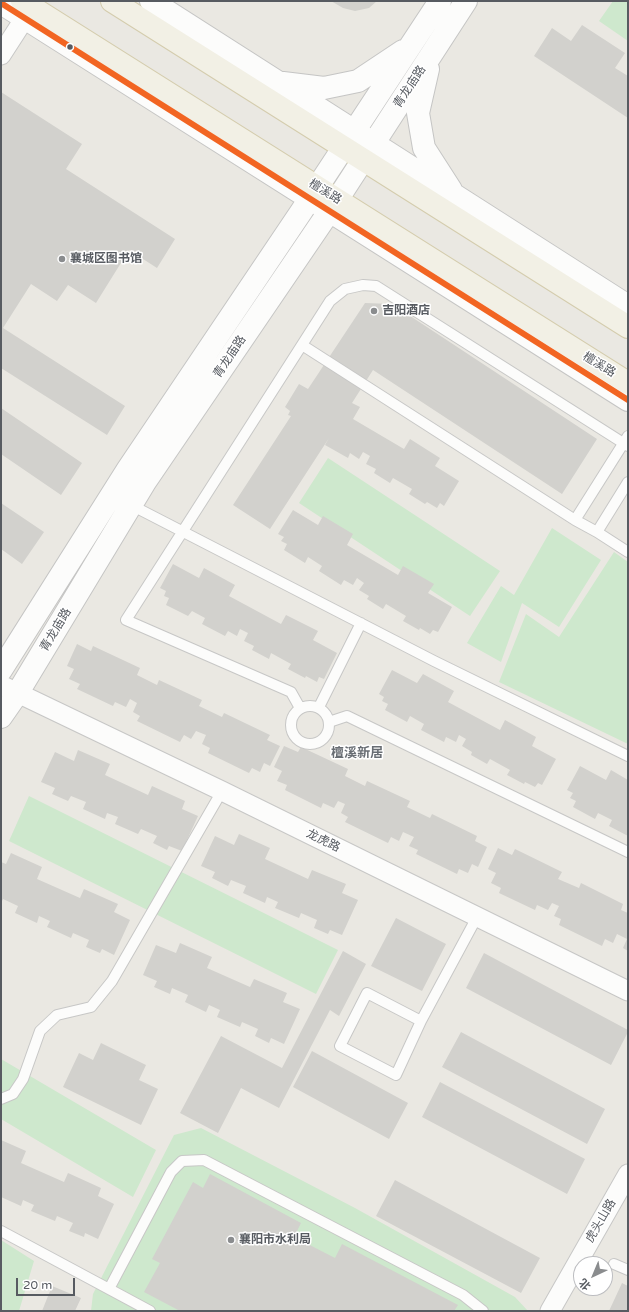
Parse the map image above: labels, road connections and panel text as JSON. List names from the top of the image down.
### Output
{
  "streets": {
    "main road": ["檀溪路"],
    "street": ["青龙庙路", "龙虎路", "虎头山路"]
  },
  "crossings": [
    ["青龙庙路", "檀溪路"],
    ["青龙庙路", "龙虎路"]
  ],
  "districts": ["檀溪新居"],
  "places": ["襄城区图书馆", "吉阳酒店", "襄阳市水利局"],
  "scale_bar": "20 m",
  "north": "bottom left"
}
